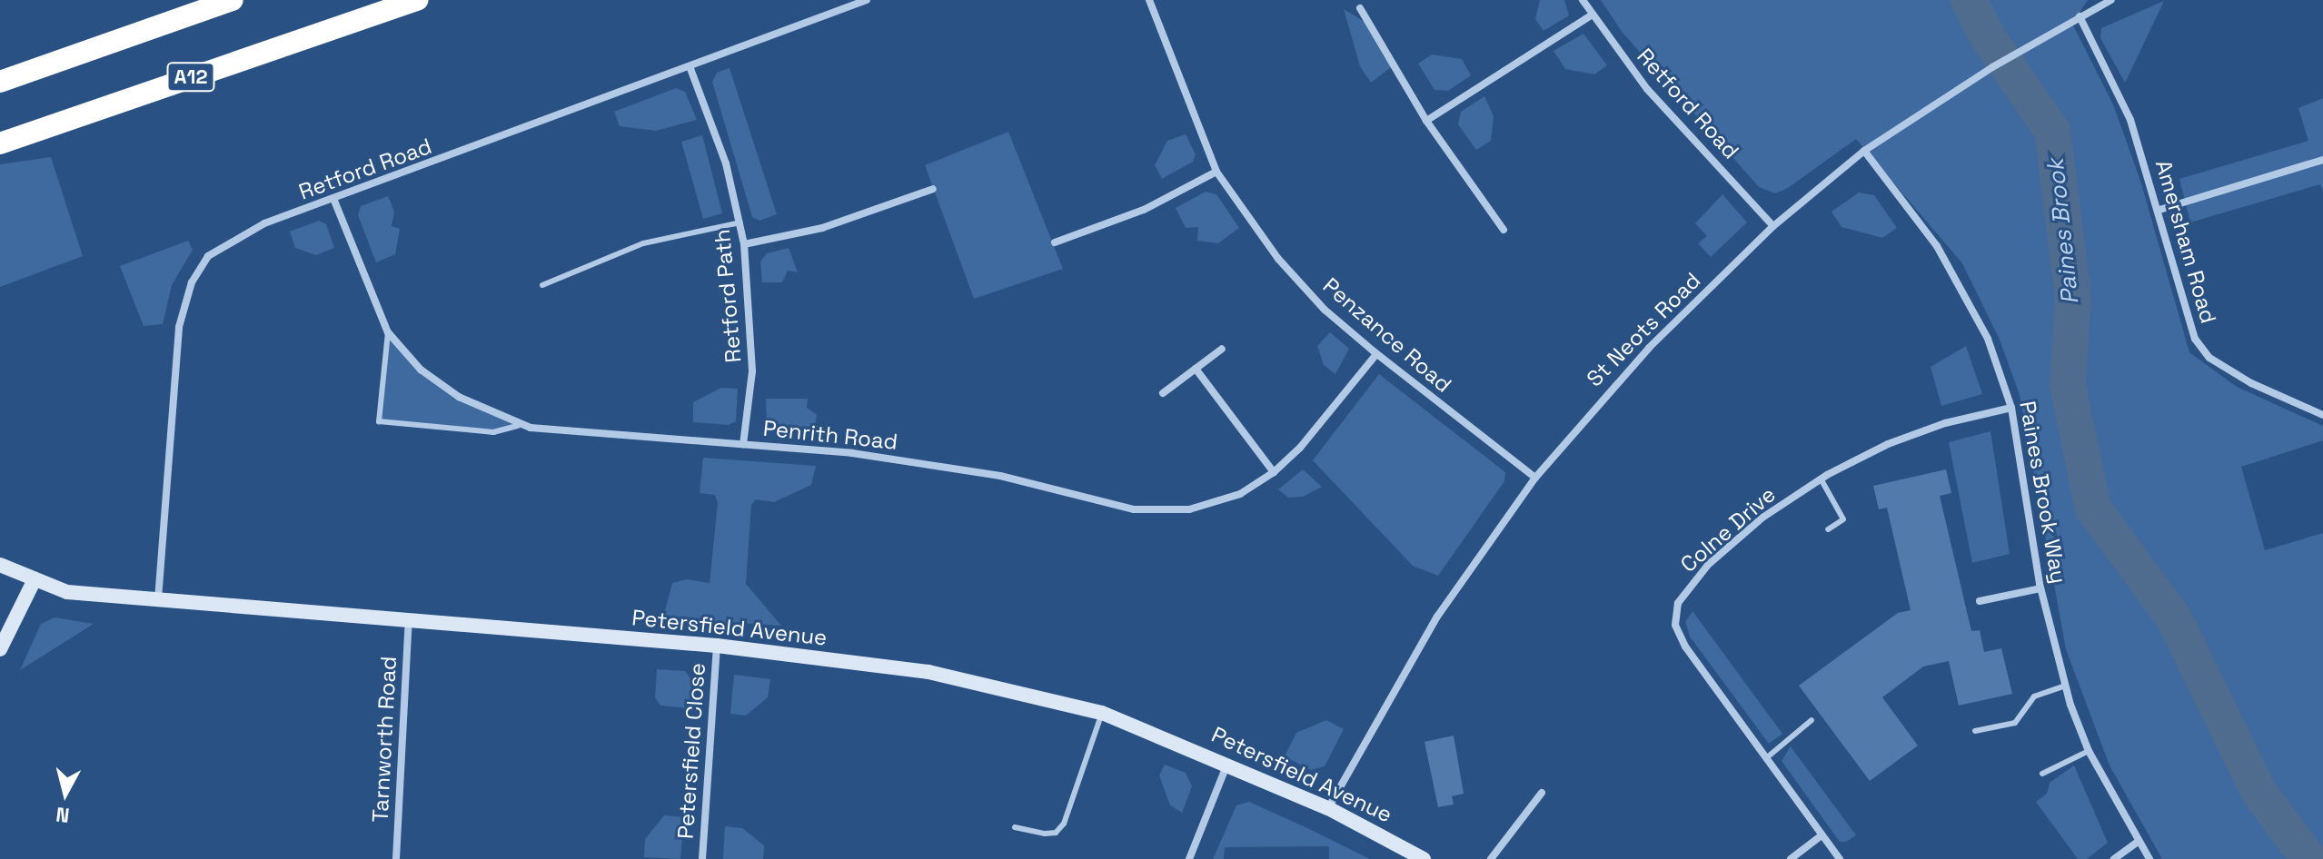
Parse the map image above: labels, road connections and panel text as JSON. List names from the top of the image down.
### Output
{
  "streets": {
    "highway": ["A12"],
    "street": [
      "Retford Road",
      "Amersham Road",
      "Retford Path",
      "St Neots Road",
      "Penzance Road",
      "Penrith Road",
      "Paines Brook Way",
      "Colne Drive",
      "Petersfield Avenue",
      "Tarnworth Road",
      "Petersfield Close"
    ]
  },
  "crossings": [
    ["Retford Road", "Retford Path"],
    ["Retford Road", "St Neots Road"],
    ["Retford Road", "Penrith Road"],
    ["Retford Road", "Petersfield Avenue"],
    ["Amersham Road", "St Neots Road"],
    ["Retford Path", "Penrith Road"],
    ["St Neots Road", "Penzance Road"],
    ["St Neots Road", "Paines Brook Way"],
    ["St Neots Road", "Petersfield Avenue"],
    ["Penzance Road", "Penrith Road"],
    ["Paines Brook Way", "Colne Drive"],
    ["Petersfield Avenue", "Tarnworth Road"],
    ["Petersfield Avenue", "Petersfield Close"]
  ],
  "water": ["Paines Brook"],
  "north": "bottom"
}
